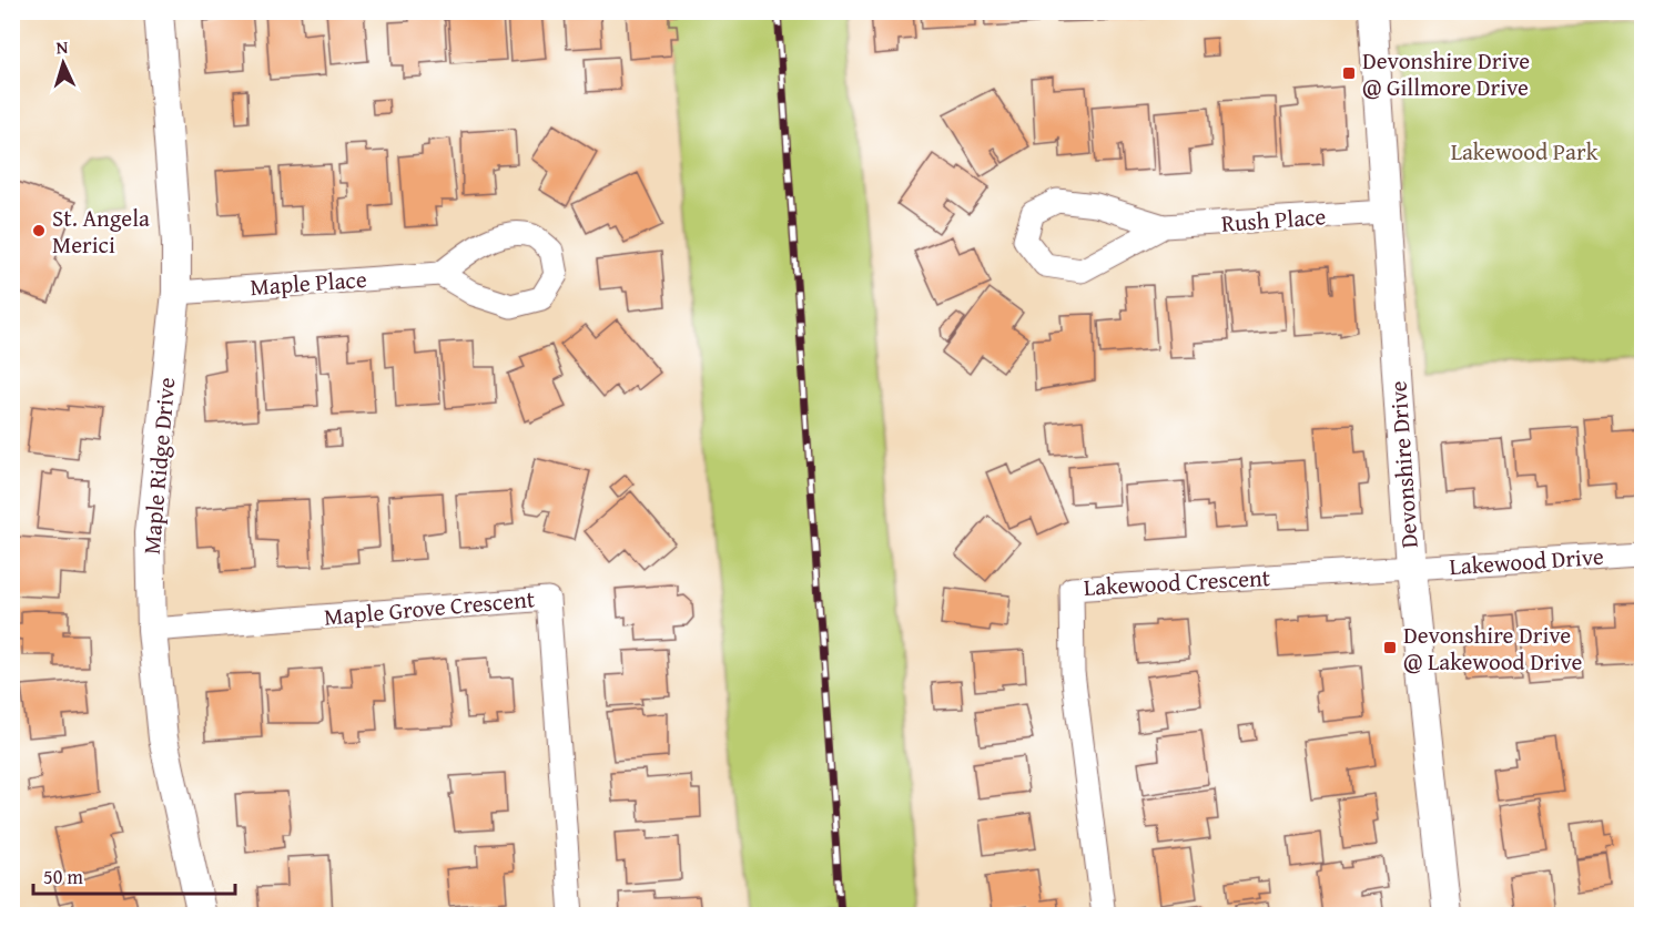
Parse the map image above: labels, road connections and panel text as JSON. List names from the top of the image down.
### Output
{
  "streets": {
    "street": [
      "Rush Place",
      "Maple Place",
      "Devonshire Drive",
      "Maple Ridge Drive",
      "Lakewood Drive",
      "Lakewood Crescent",
      "Maple Grove Crescent"
    ]
  },
  "crossings": [
    ["Rush Place", "Devonshire Drive"],
    ["Maple Place", "Maple Ridge Drive"],
    ["Devonshire Drive", "Lakewood Drive"],
    ["Devonshire Drive", "Lakewood Crescent"],
    ["Maple Ridge Drive", "Maple Grove Crescent"],
    ["Lakewood Drive", "Lakewood Crescent"]
  ],
  "parks": ["Lakewood Park"],
  "places": {
    "transit": ["Devonshire Drive @ Gillmore Drive", "Devonshire Drive @ Lakewood Drive"],
    "other": ["St. Angela Merici"]
  },
  "scale_bar": "50 m",
  "north": "top"
}
